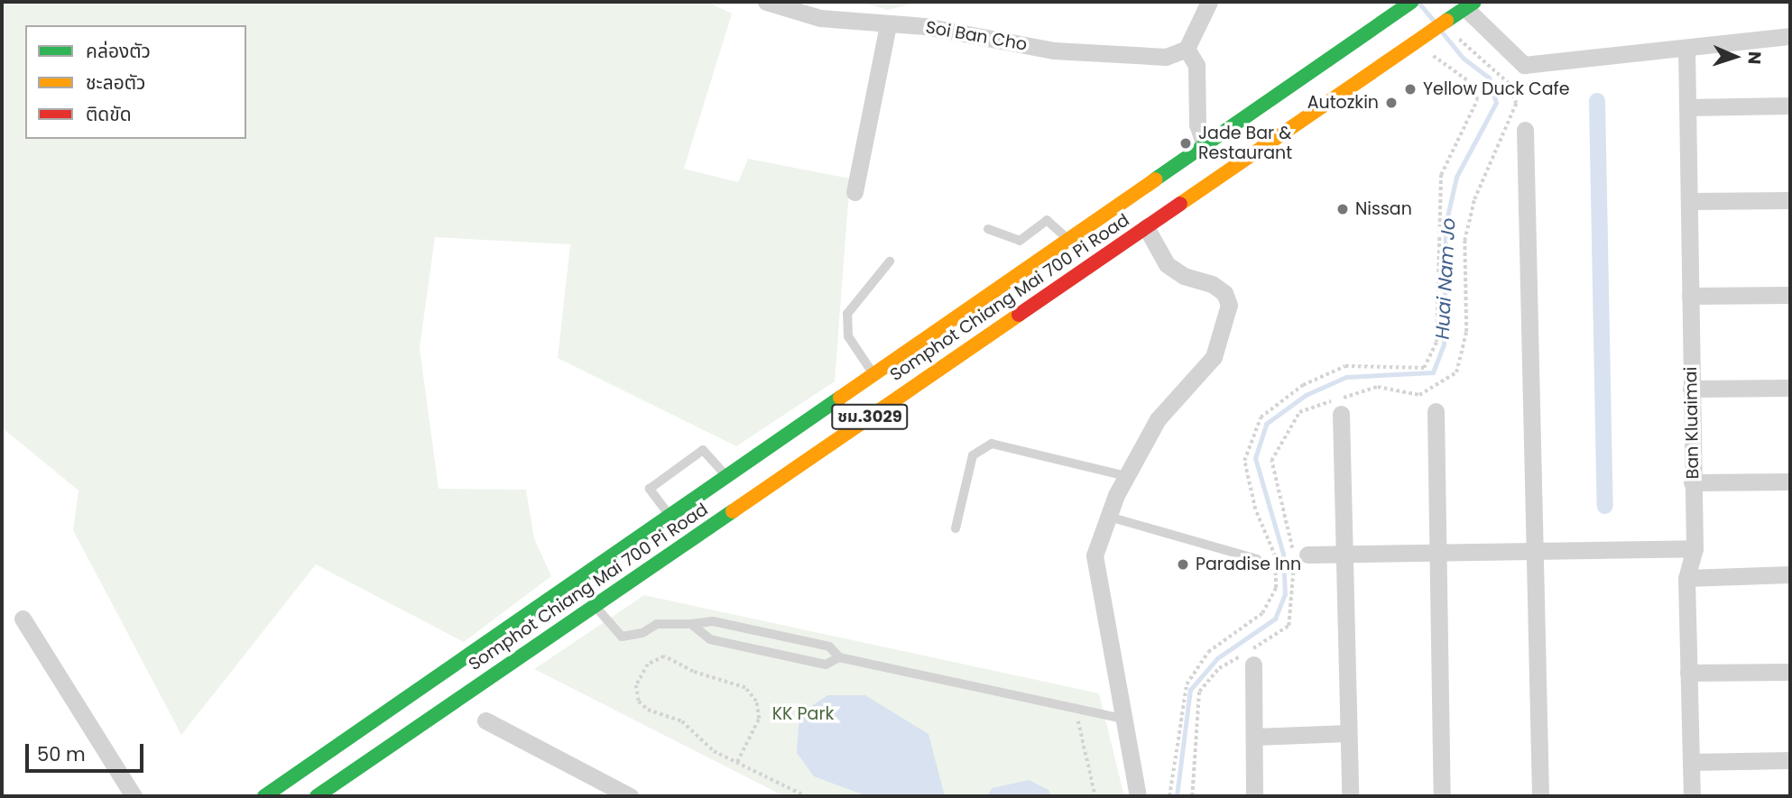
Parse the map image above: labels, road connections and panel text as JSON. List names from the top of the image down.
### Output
{
  "streets": {
    "main road": ["Somphot Chiang Mai 700 Pi Road", "ชม.3029"],
    "street": ["Soi Ban Cho", "Ban Kluaimai"]
  },
  "water": ["Huai Nam Jo"],
  "parks": ["KK Park"],
  "places": [
    "Yellow Duck Cafe",
    "Autozkin",
    "Jade Bar & Restaurant",
    "Nissan",
    "Paradise Inn"
  ],
  "legend": ["คล่องตัว", "ชะลอตัว", "ติดขัด"],
  "scale_bar": "50 m",
  "north": "right"
}
